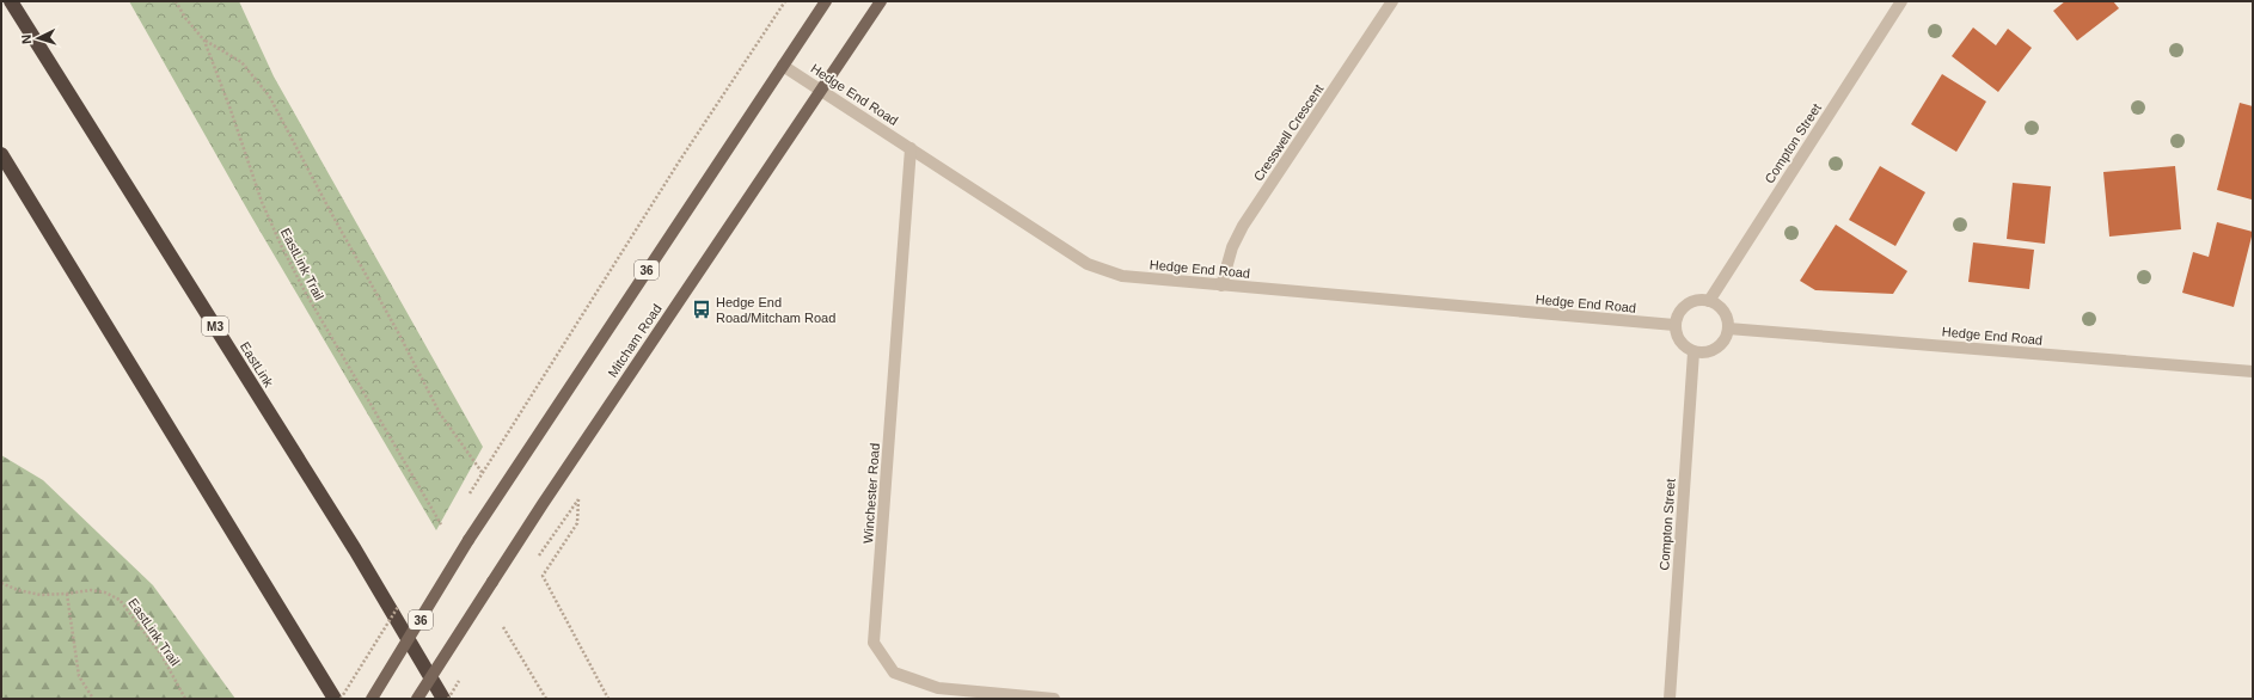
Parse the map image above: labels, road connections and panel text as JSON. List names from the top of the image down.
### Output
{
  "streets": {
    "highway": ["M3", "EastLink"],
    "main road": ["36", "Mitcham Road"],
    "street": [
      "Hedge End Road",
      "Cresswell Crescent",
      "Compton Street",
      "Winchester Road"
    ],
    "path": ["EastLink Trail"]
  },
  "crossings": [
    ["Hedge End Road", "Cresswell Crescent"],
    ["Hedge End Road", "Compton Street"],
    ["Hedge End Road", "36"],
    ["Hedge End Road", "Mitcham Road"],
    ["Hedge End Road", "Winchester Road"]
  ],
  "places": {
    "bus stop": ["Hedge End Road/Mitcham Road"]
  },
  "north": "left"
}
